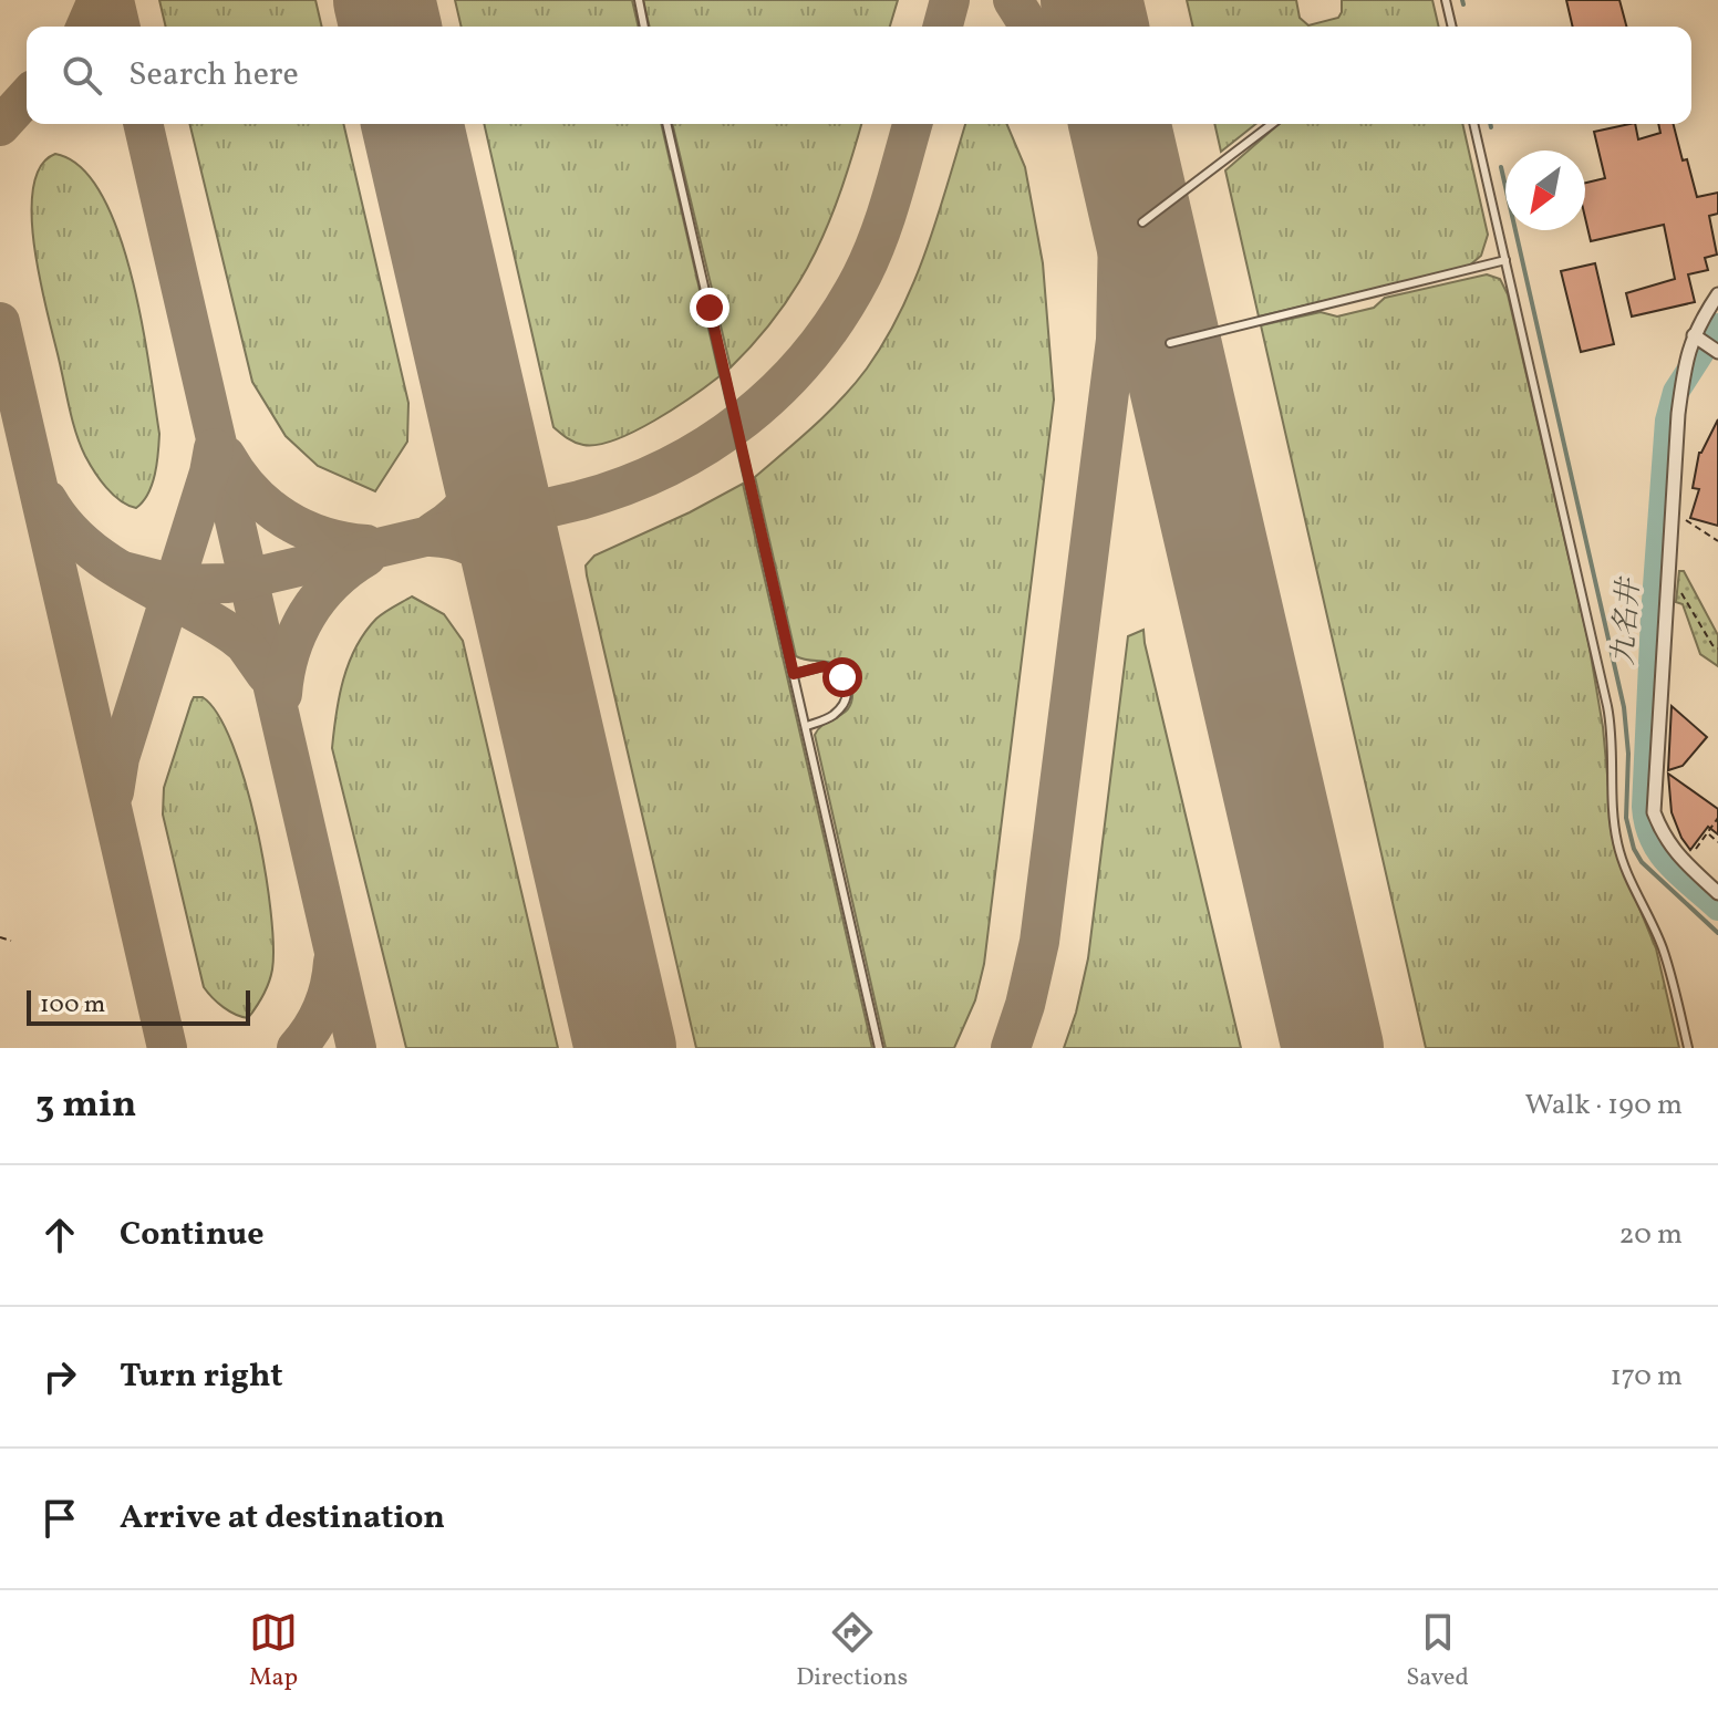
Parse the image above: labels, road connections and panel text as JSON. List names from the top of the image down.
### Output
{
  "water": ["九名井"],
  "scale_bar": "100 m",
  "north": "bottom left",
  "page": {
    "search": "Search here",
    "scale": "100 m",
    "heading": ["3 min", "Walk · 190 m"],
    "list": [
      ["Continue", "20 m"],
      ["Turn right", "170 m"],
      "Arrive at destination"
    ],
    "nav": ["Map", "Directions", "Saved"]
  }
}
